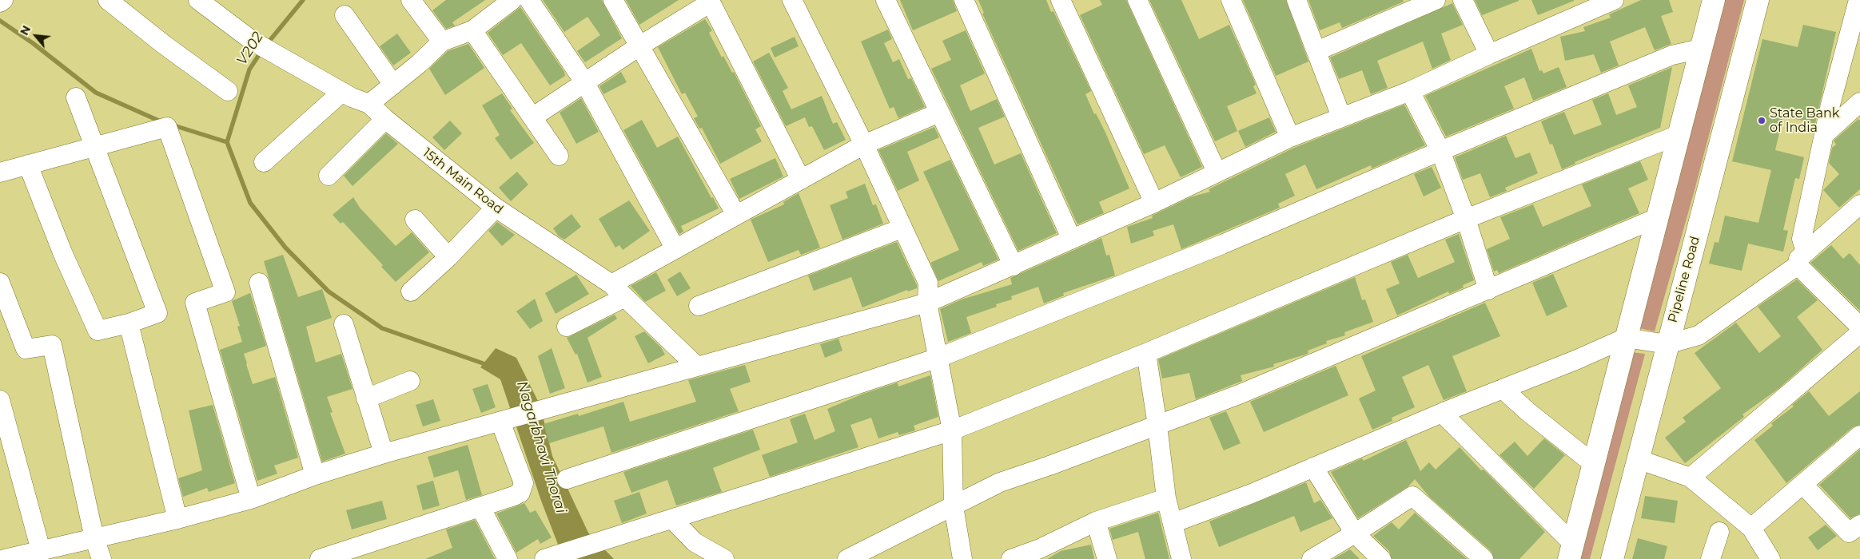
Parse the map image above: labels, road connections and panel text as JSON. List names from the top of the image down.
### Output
{
  "streets": {
    "main road": ["Pipeline Road"],
    "street": ["15th Main Road"]
  },
  "water": ["V202", "Nagarbhavi Thorai"],
  "places": ["State Bank of India"],
  "north": "top left"
}
